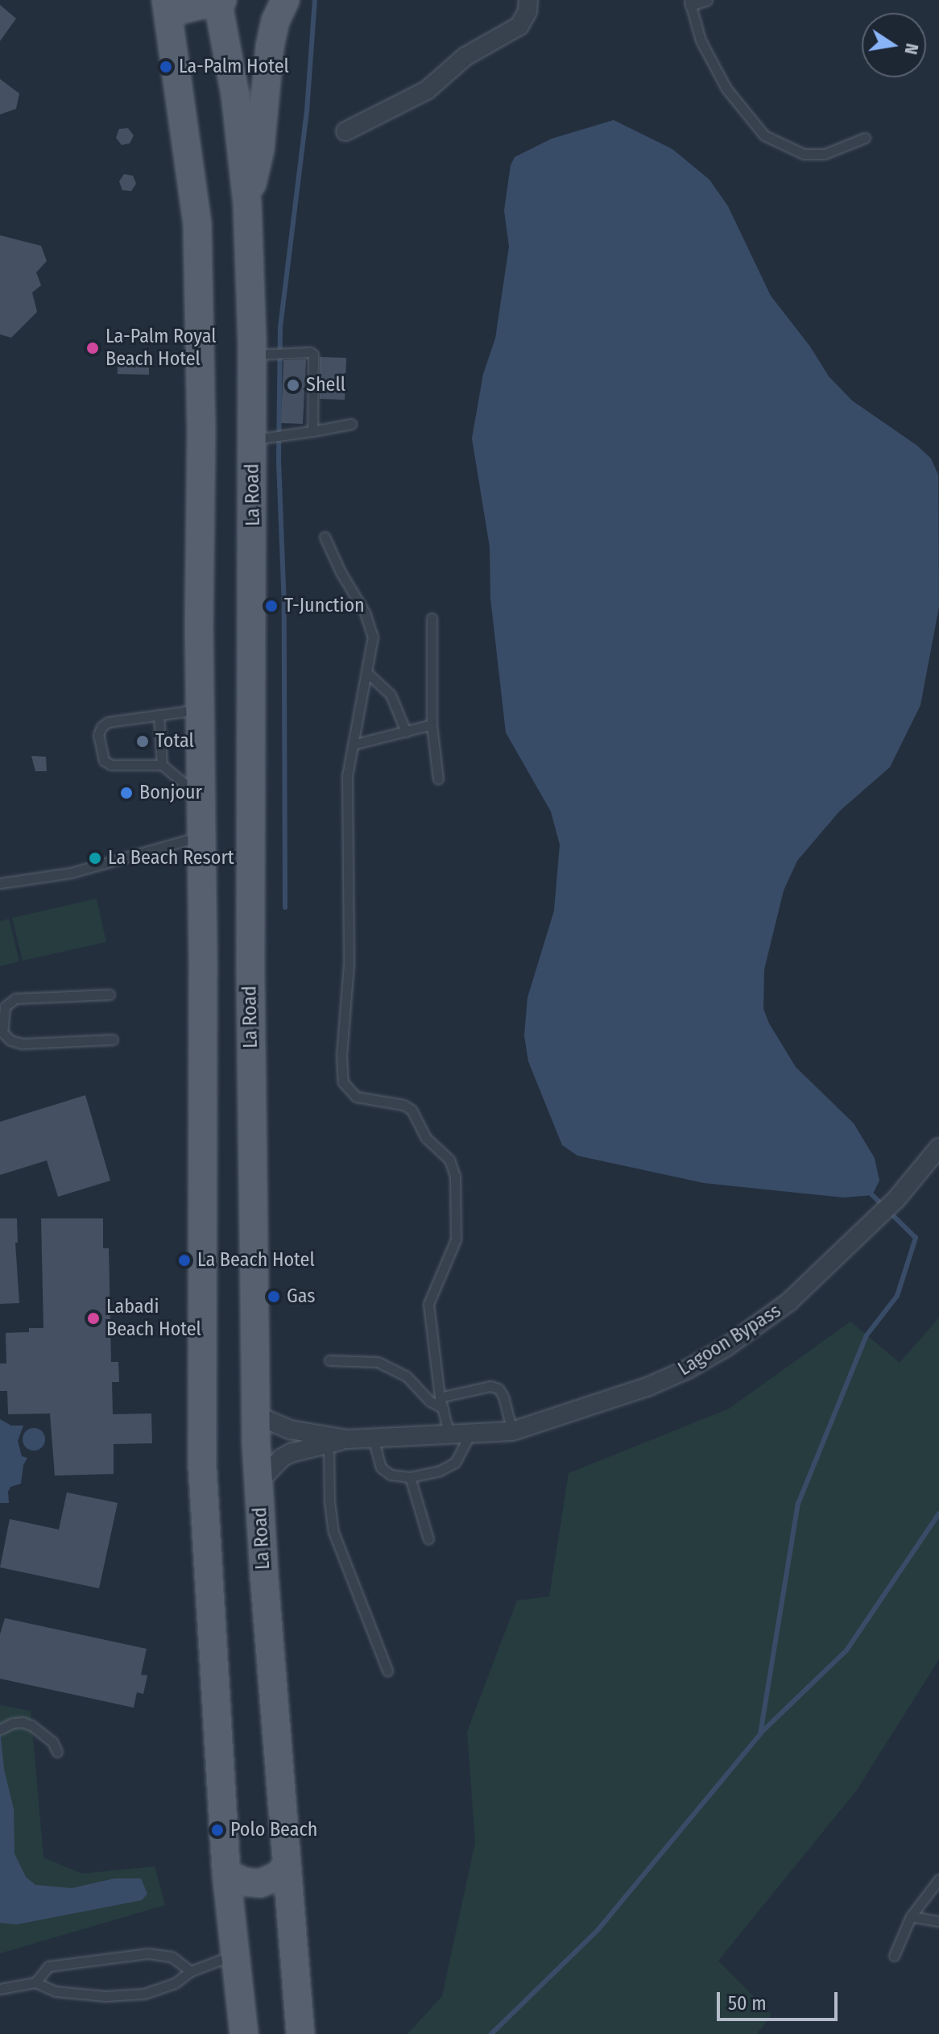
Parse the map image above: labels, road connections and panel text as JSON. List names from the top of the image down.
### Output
{
  "streets": {
    "main road": ["La Road"],
    "street": ["Lagoon Bypass"]
  },
  "crossings": [
    ["La Road", "Lagoon Bypass"]
  ],
  "places": [
    "La-Palm Hotel",
    "La-Palm Royal Beach Hotel",
    "Shell",
    "T-Junction",
    "Total",
    "Bonjour",
    "La Beach Resort",
    "La Beach Hotel",
    "Gas",
    "Labadi Beach Hotel",
    "Polo Beach"
  ],
  "scale_bar": "50 m",
  "north": "right"
}
